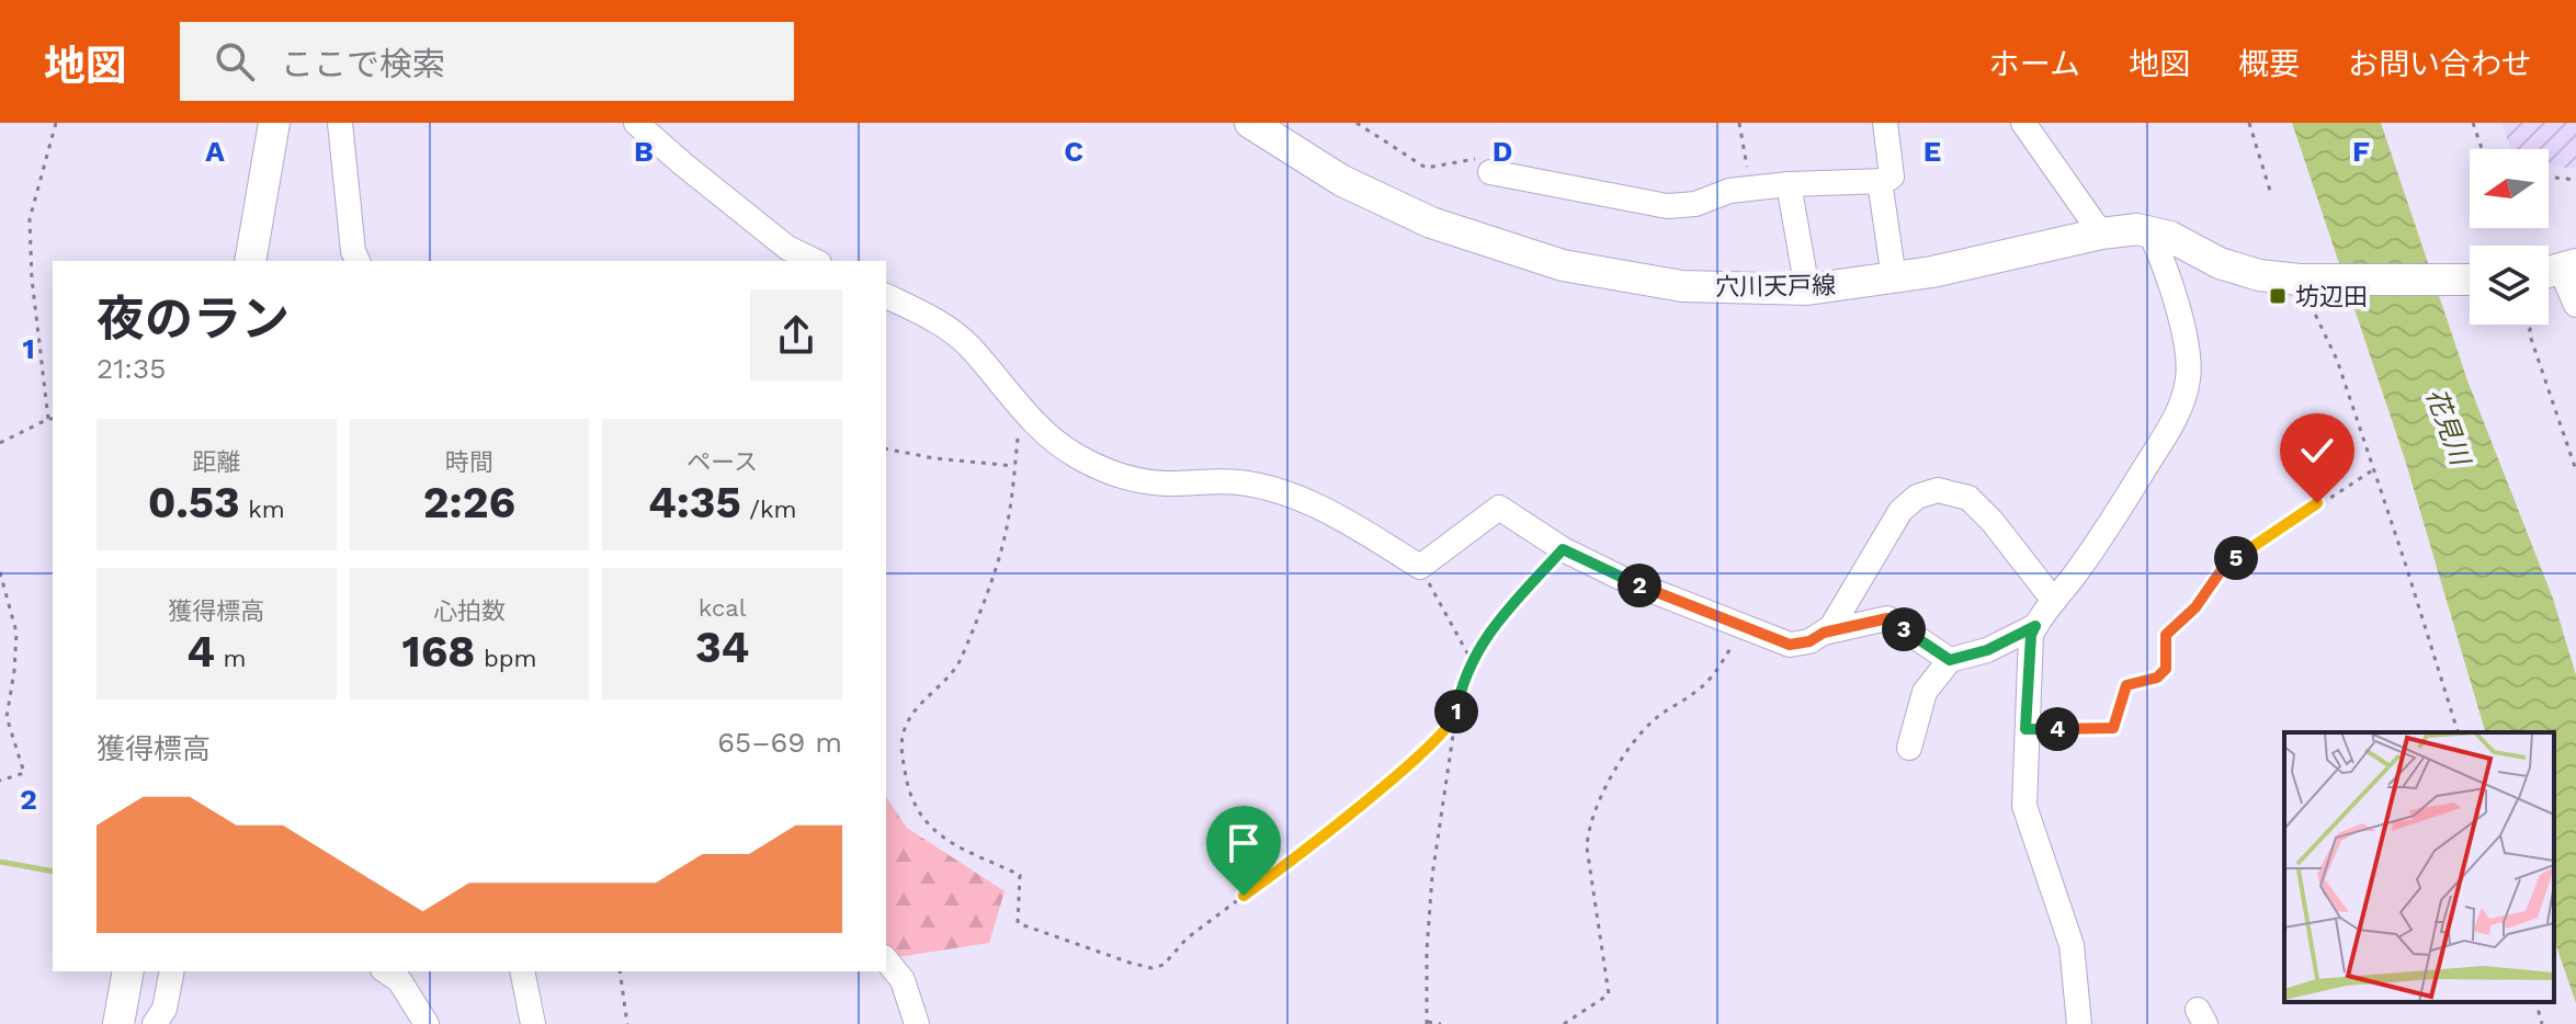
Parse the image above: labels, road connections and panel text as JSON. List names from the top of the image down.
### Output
{
  "streets": {
    "main road": ["穴川天戸線"]
  },
  "water": ["花見川"],
  "places": {
    "transit": ["坊辺田"]
  },
  "north": "left",
  "page": {
    "header": "地図",
    "search": "ここで検索",
    "nav": [
      "ホーム",
      "地図",
      "概要",
      "お問い合わせ"
    ],
    "heading": ["夜のラン", "21:35"],
    "stats": [
      ["距離", "0.53 km"],
      ["時間", "2:26"],
      ["ペース", "4:35 /km"],
      ["獲得標高", "4 m"],
      ["心拍数", "168 bpm"],
      ["kcal", "34"]
    ],
    "pins": [
      "5",
      "2",
      "3",
      "1",
      "4"
    ],
    "chart": ["獲得標高", "65–69 m"]
  },
  "grid": {
    "columns": [
      "A",
      "B",
      "C",
      "D",
      "E",
      "F"
    ],
    "rows": ["1", "2"]
  }
}
